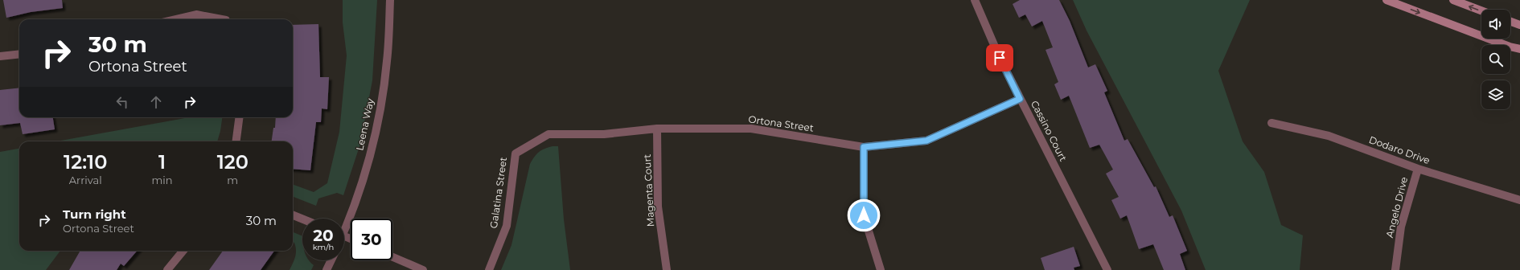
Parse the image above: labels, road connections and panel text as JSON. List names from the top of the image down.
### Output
{
  "streets": {
    "street": [
      "Ortona Street",
      "Leena Way",
      "Cassino Court",
      "Dodaro Drive",
      "Magenta Court",
      "Galatina Street",
      "Angelo Drive"
    ]
  },
  "crossings": [
    ["Ortona Street", "Cassino Court"],
    ["Ortona Street", "Magenta Court"],
    ["Ortona Street", "Galatina Street"],
    ["Dodaro Drive", "Angelo Drive"]
  ],
  "page": {
    "turn": ["30 m", "Ortona Street"],
    "eta": [
      "12:10",
      "Arrival",
      "1",
      "min",
      "120",
      "m"
    ],
    "list": [
      {
        "name": "Turn right",
        "note": "Ortona Street",
        "value": "30 m"
      }
    ],
    "speed": "20 km/h",
    "limit": "30"
  }
}
